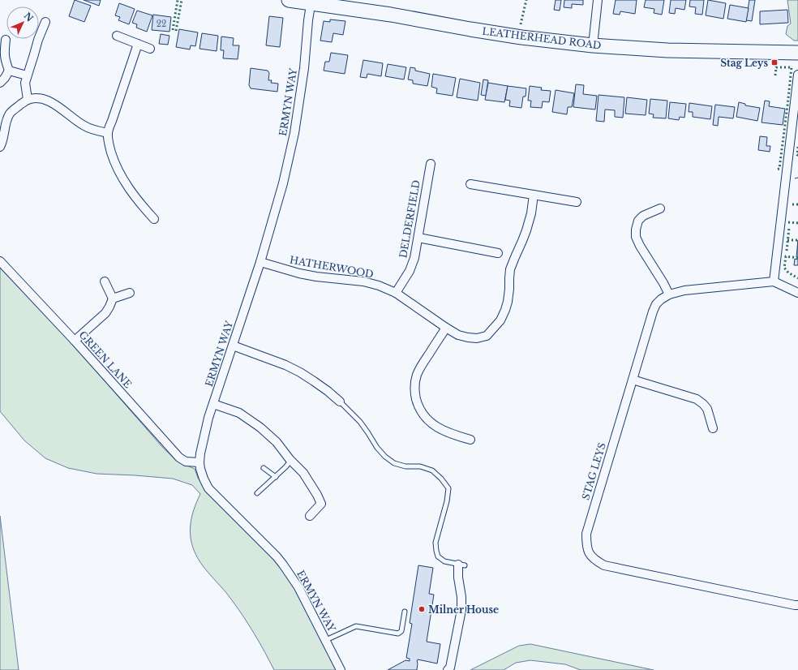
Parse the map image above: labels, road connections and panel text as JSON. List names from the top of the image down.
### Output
{
  "streets": {
    "highway": ["LEATHERHEAD ROAD"],
    "street": [
      "ERMYN WAY",
      "DELDERFIELD",
      "HATHERWOOD",
      "GREEN LANE",
      "STAG LEYS"
    ]
  },
  "crossings": [
    ["LEATHERHEAD ROAD", "ERMYN WAY"],
    ["ERMYN WAY", "HATHERWOOD"],
    ["ERMYN WAY", "GREEN LANE"],
    ["DELDERFIELD", "HATHERWOOD"]
  ],
  "places": {
    "transit": ["Stag Leys"],
    "other": ["Milner House"]
  },
  "house_numbers": ["22"],
  "north": "top right"
}
